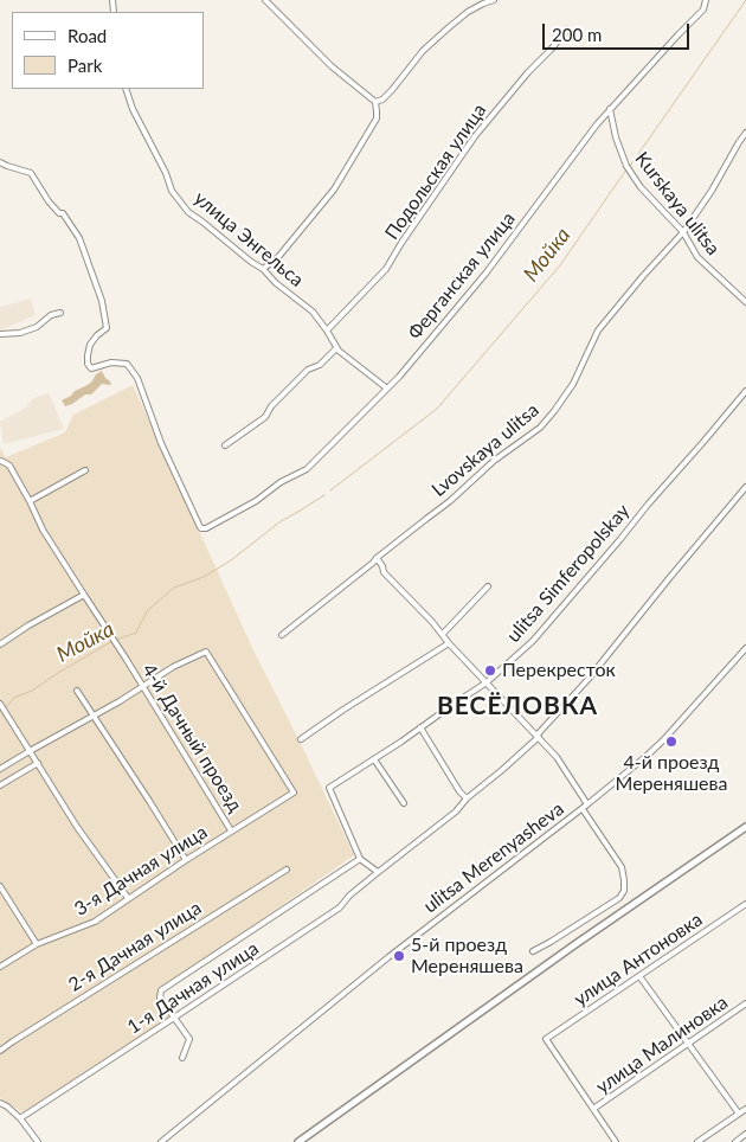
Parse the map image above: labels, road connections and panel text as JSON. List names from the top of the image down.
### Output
{
  "streets": {
    "street": [
      "Подольская улица",
      "Kurskaya ulitsa",
      "улица Энгельса",
      "Ферганская улица",
      "Lvovskaya ulitsa",
      "ulitsa Simferopolskay",
      "4-й Дачный проезд",
      "ulitsa Merenyasheva",
      "3-я Дачная улица",
      "2-я Дачная улица",
      "улица Антоновка",
      "1-я Дачная улица",
      "улица Малиновка"
    ]
  },
  "crossings": [
    ["Подольская улица", "улица Энгельса"],
    ["Kurskaya ulitsa", "Ферганская улица"],
    ["Kurskaya ulitsa", "Lvovskaya ulitsa"],
    ["улица Энгельса", "Ферганская улица"],
    ["4-й Дачный проезд", "3-я Дачная улица"],
    ["улица Антоновка", "улица Малиновка"]
  ],
  "districts": ["ВЕСЁЛОВКА"],
  "water": ["Мойка"],
  "places": ["Перекресток", "4-й проезд Мереняшева", "5-й проезд Мереняшева"],
  "legend": ["Road", "Park"],
  "scale_bar": "200 m"
}
